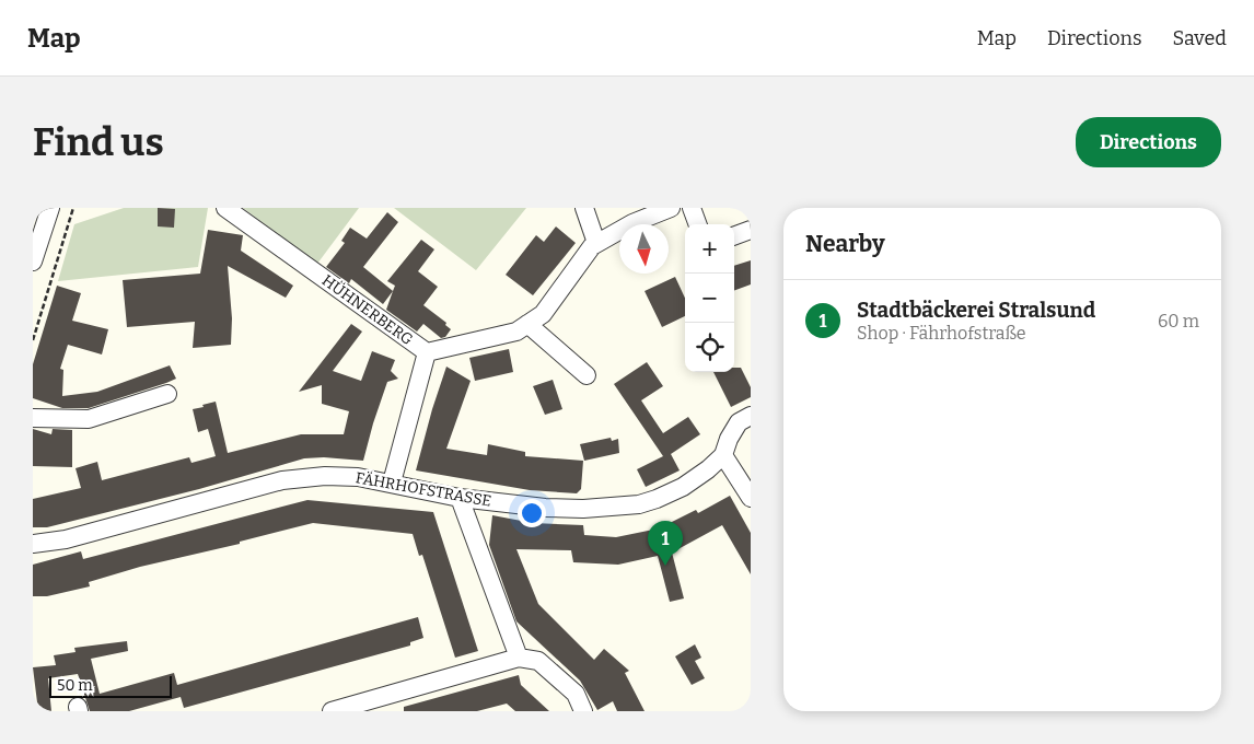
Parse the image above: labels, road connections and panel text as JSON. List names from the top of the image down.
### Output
{
  "streets": {
    "street": ["HÜHNERBERG", "FÄHRHOFSTRASSE"]
  },
  "crossings": [
    ["HÜHNERBERG", "FÄHRHOFSTRASSE"]
  ],
  "scale_bar": "50 m",
  "north": "bottom",
  "page": {
    "header": "Map",
    "nav": ["Map", "Directions", "Saved"],
    "buttons": "Directions",
    "title": "Find us",
    "heading": "Nearby",
    "map_buttons": ["+", "−"],
    "list": [
      {
        "mark": "1",
        "name": "Stadtbäckerei Stralsund",
        "note": "Shop · Fährhofstraße",
        "value": "60 m"
      }
    ],
    "pins": "1",
    "scale": "50 m"
  }
}
